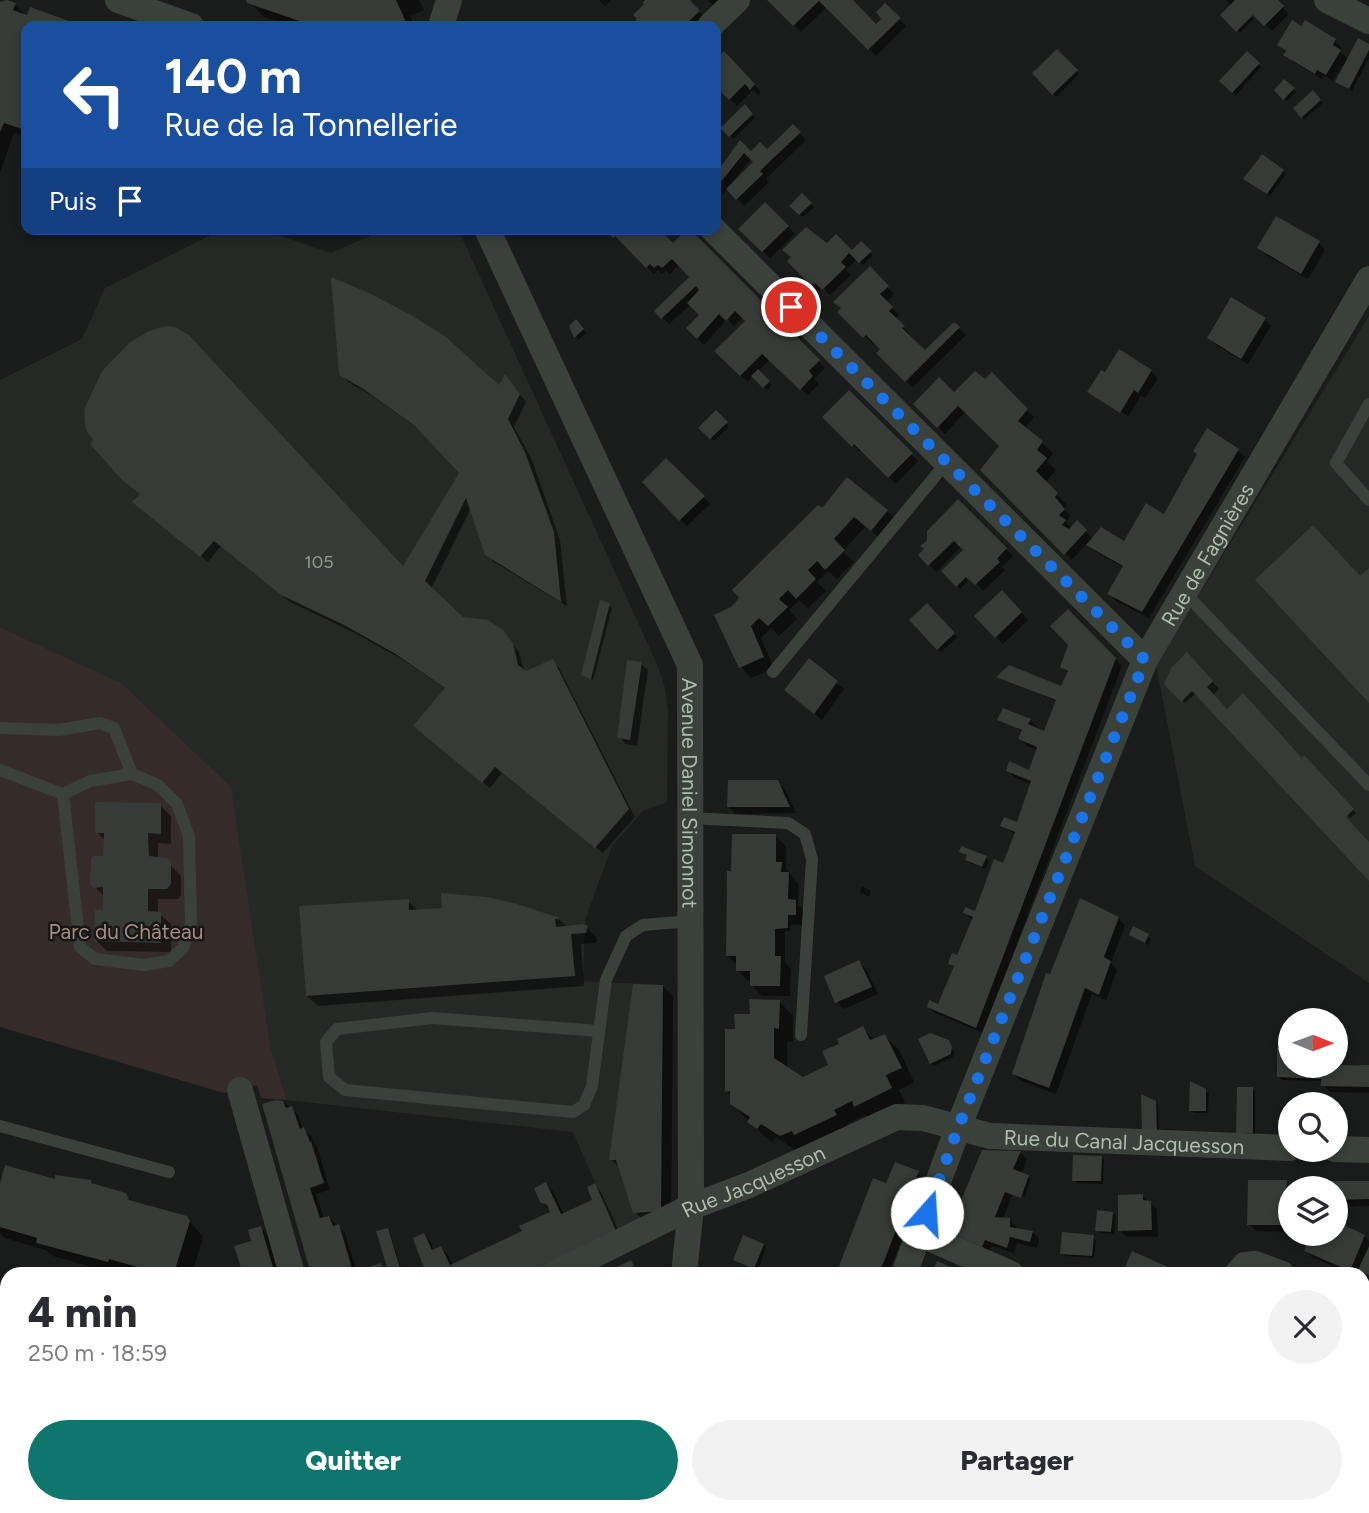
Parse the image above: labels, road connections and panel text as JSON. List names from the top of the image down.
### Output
{
  "streets": {
    "street": [
      "Rue de Fagnières",
      "Avenue Daniel Simonnot",
      "Rue du Canal Jacquesson",
      "Rue Jacquesson"
    ]
  },
  "crossings": [
    ["Rue de Fagnières", "Rue du Canal Jacquesson"],
    ["Rue de Fagnières", "Rue Jacquesson"],
    ["Avenue Daniel Simonnot", "Rue Jacquesson"],
    ["Rue du Canal Jacquesson", "Rue Jacquesson"]
  ],
  "parks": ["Parc du Château"],
  "house_numbers": ["105"],
  "north": "right",
  "page": {
    "turn": ["140 m", "Rue de la Tonnellerie"],
    "then": "Puis",
    "heading": ["4 min", "250 m · 18:59"],
    "buttons": ["Quitter", "Partager"]
  }
}
